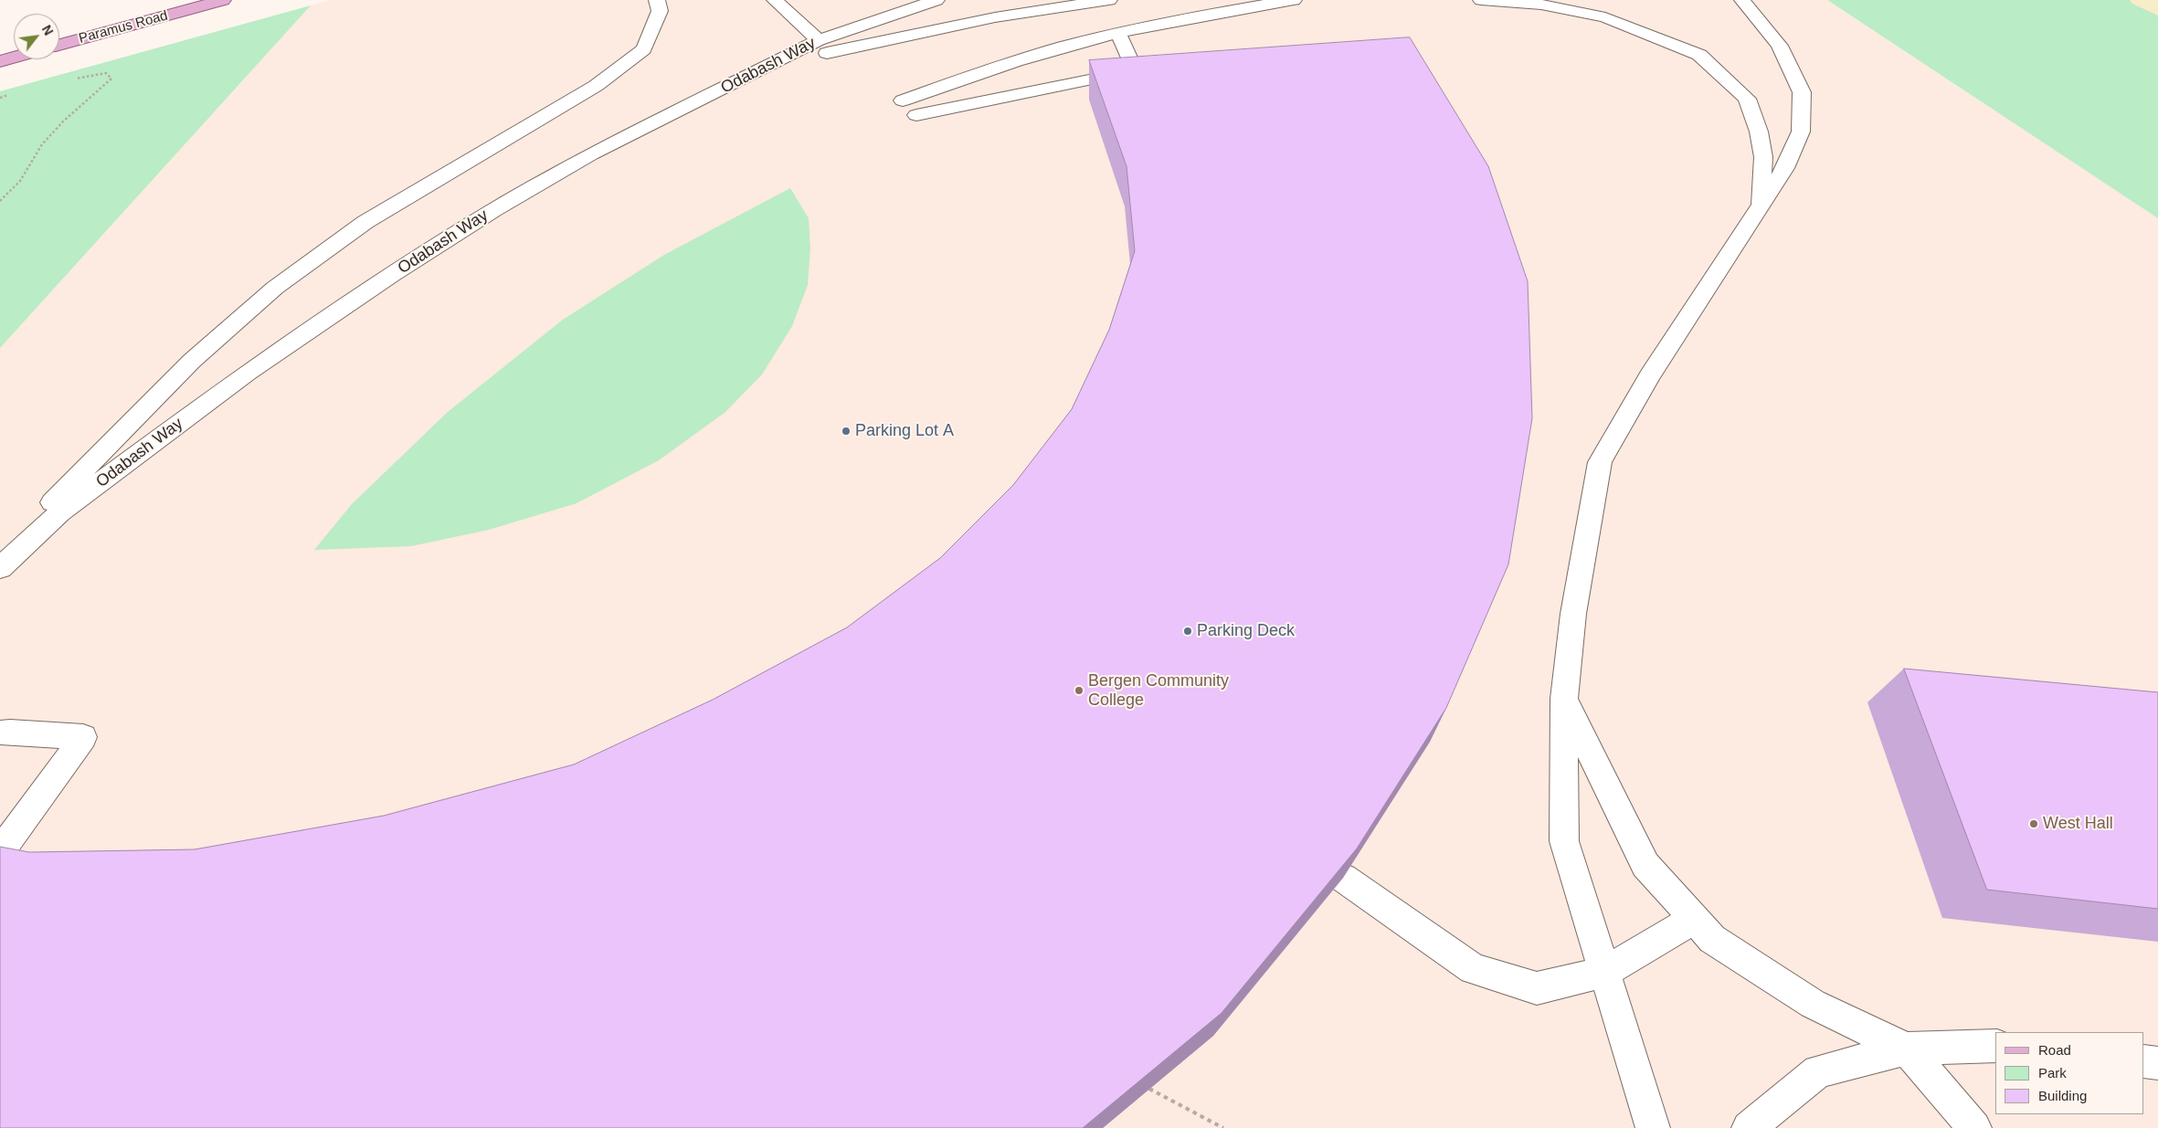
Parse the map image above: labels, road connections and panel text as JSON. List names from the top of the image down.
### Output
{
  "streets": {
    "main road": ["Paramus Road"],
    "street": ["Odabash Way"]
  },
  "places": [
    "Parking Lot A",
    "Parking Deck",
    "Bergen Community College",
    "West Hall"
  ],
  "legend": ["Road", "Park", "Building"],
  "north": "top right"
}
